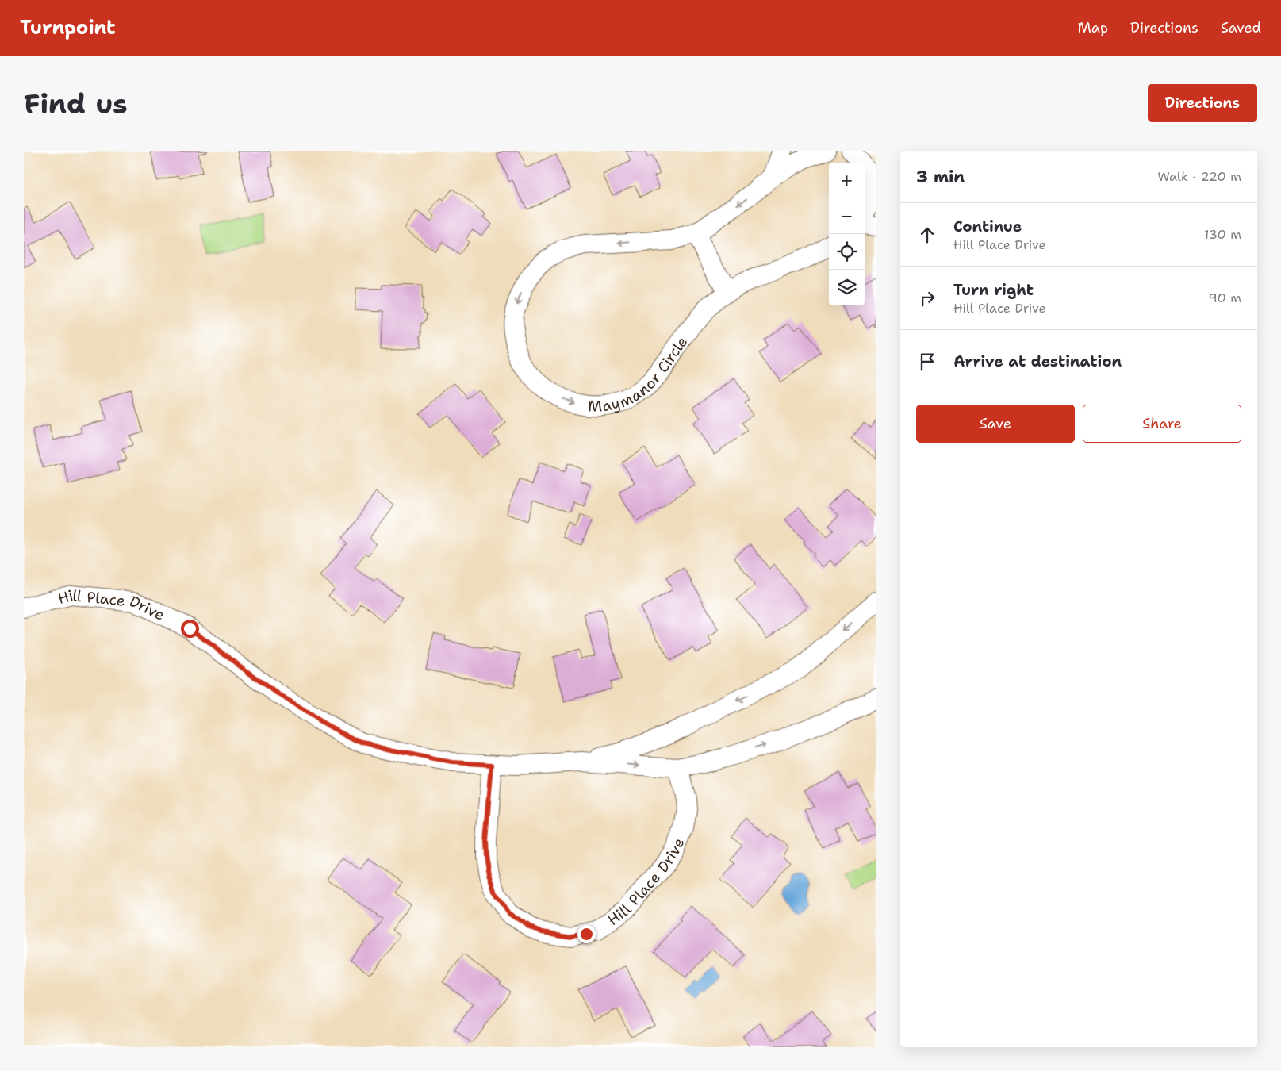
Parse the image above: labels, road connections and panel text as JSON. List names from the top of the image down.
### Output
{
  "streets": {
    "street": ["Maymanor Circle", "Hill Place Drive"]
  },
  "page": {
    "header": "Turnpoint",
    "nav": ["Map", "Directions", "Saved"],
    "buttons": [
      "Directions",
      ["Save", "Share"]
    ],
    "title": "Find us",
    "heading": ["3 min", "Walk · 220 m"],
    "map_buttons": ["+", "−"],
    "list": [
      ["Continue", "Hill Place Drive", "130 m"],
      ["Turn right", "Hill Place Drive", "90 m"],
      "Arrive at destination"
    ]
  }
}
